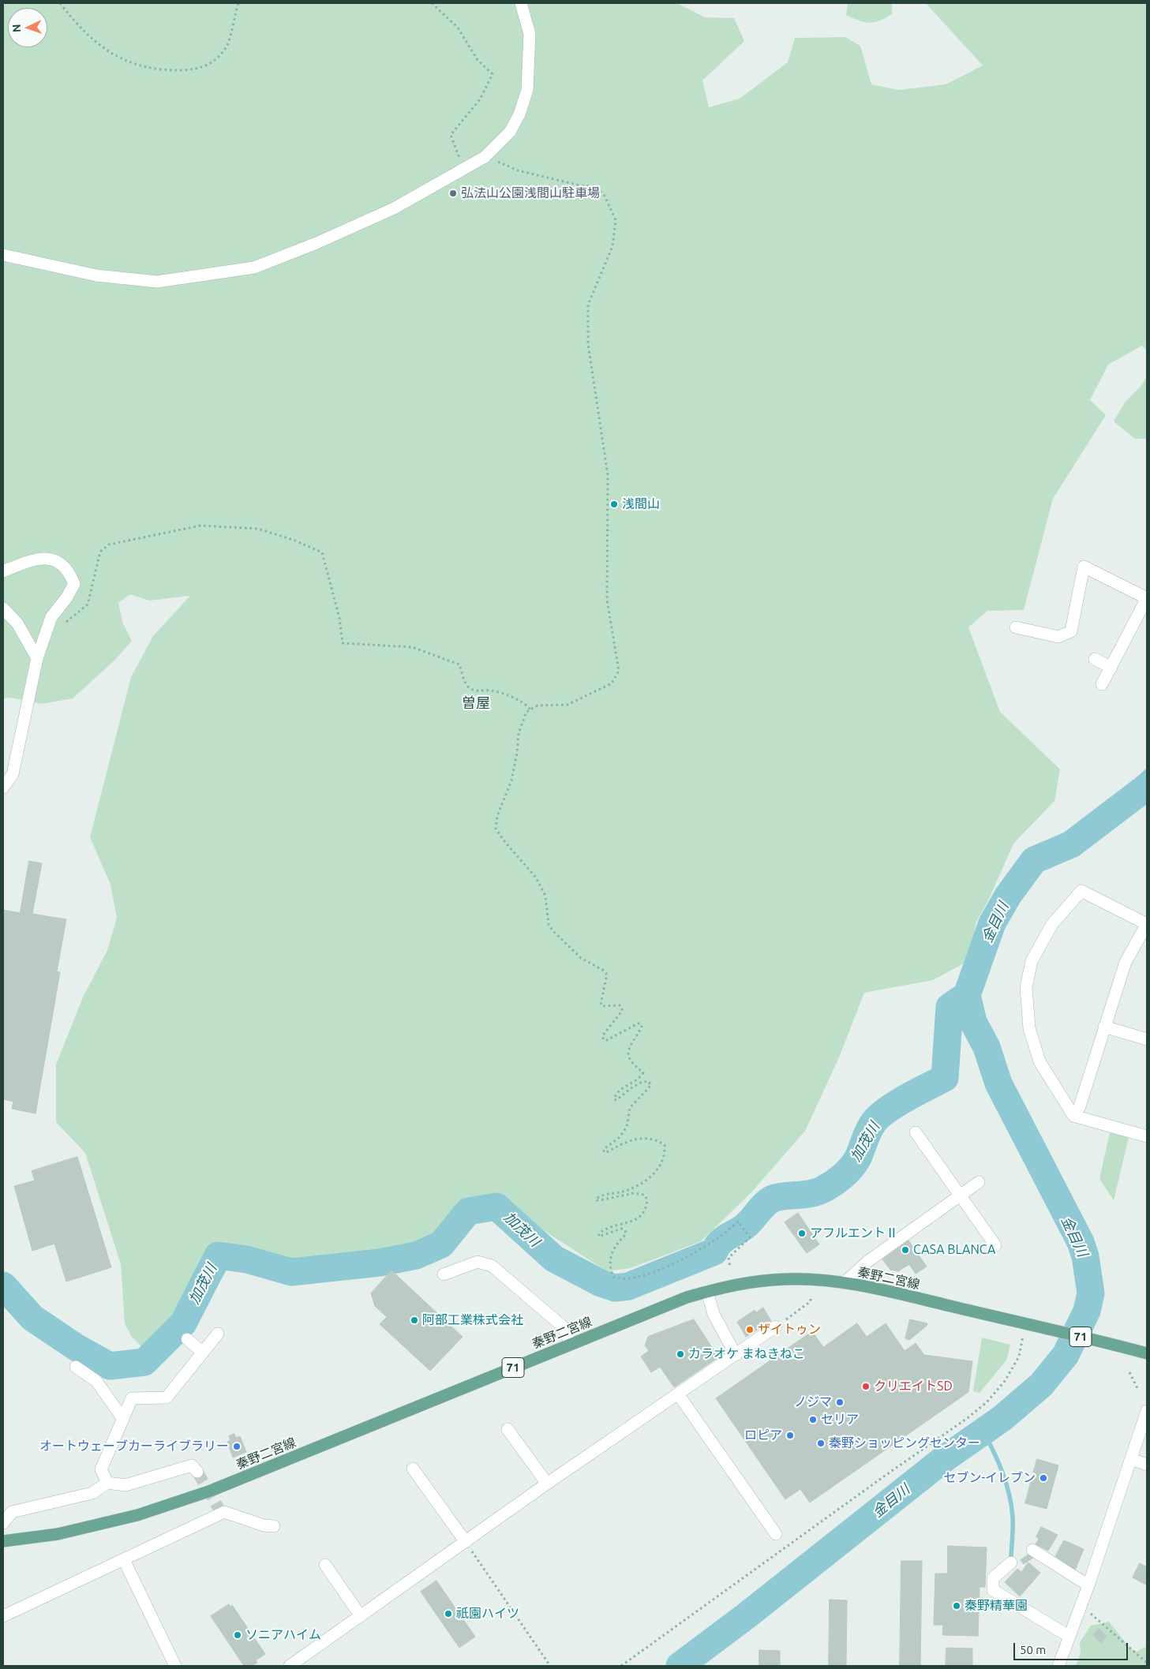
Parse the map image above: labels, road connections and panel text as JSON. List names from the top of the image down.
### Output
{
  "streets": {
    "main road": ["秦野二宮線", "71"]
  },
  "districts": ["曽屋"],
  "water": ["金目川", "加茂川"],
  "places": [
    "弘法山公園浅間山駐車場",
    "浅間山",
    "アフルエントⅡ",
    "CASA BLANCA",
    "阿部工業株式会社",
    "ザイトゥン",
    "カラオケ まねきねこ",
    "クリエイトSD",
    "ノジマ",
    "セリア",
    "ロピア",
    "秦野ショッピングセンター",
    "オートウェーブカーライブラリー",
    "セブン-イレブン",
    "秦野精華園",
    "祇園ハイツ",
    "ソニアハイム"
  ],
  "scale_bar": "50 m",
  "north": "left"
}
